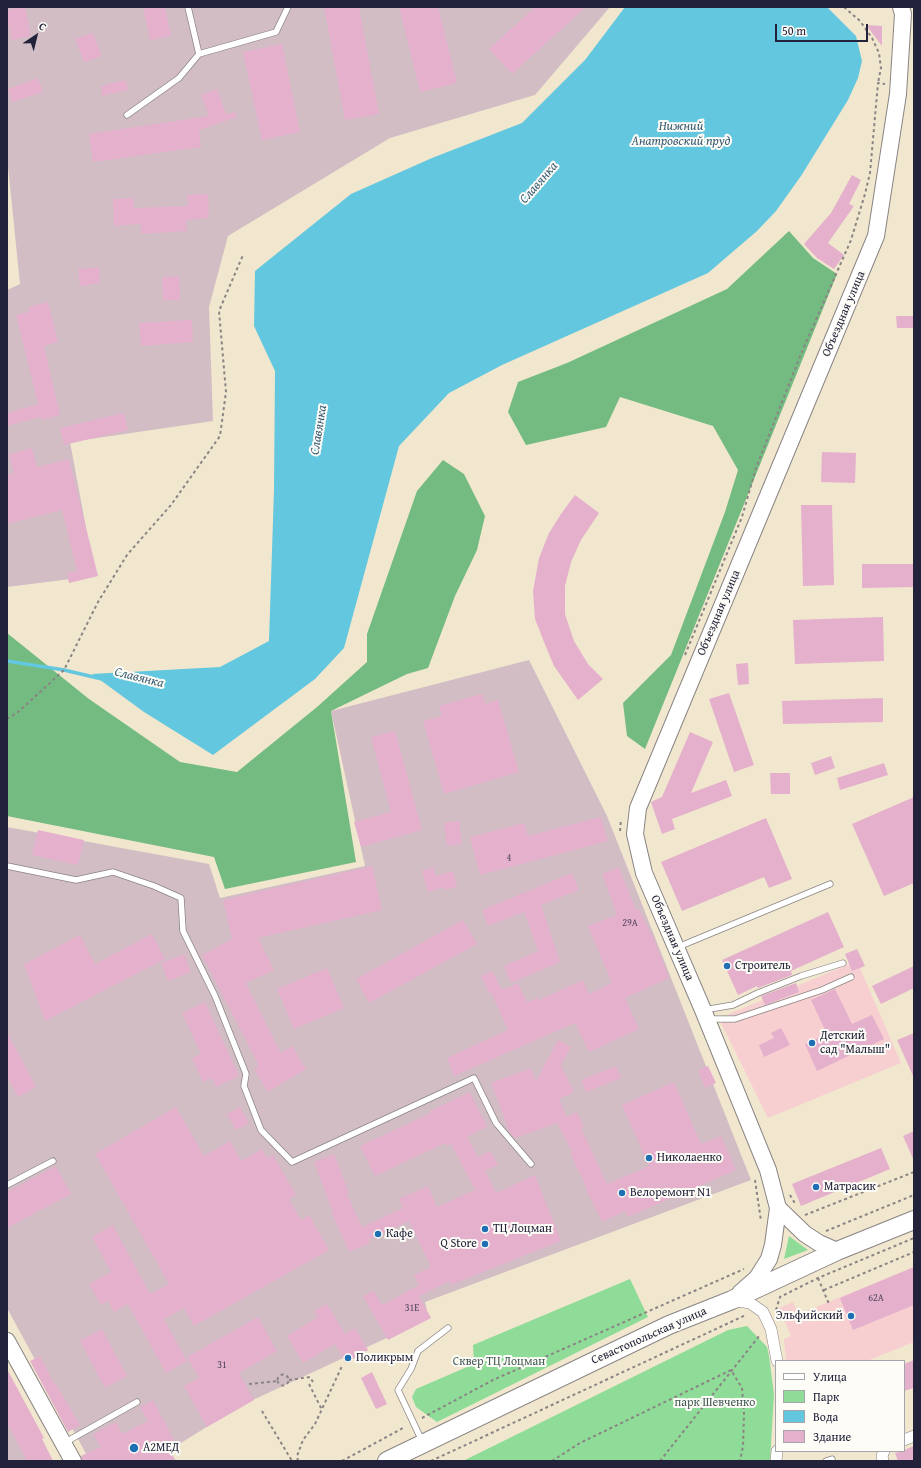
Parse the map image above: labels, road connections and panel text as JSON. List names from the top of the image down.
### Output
{
  "streets": {
    "main road": ["Объездная улица", "Севастопольская улица"]
  },
  "crossings": [
    ["Объездная улица", "Севастопольская улица"]
  ],
  "water": ["Нижний Анатровский пруд", "Славянка"],
  "parks": ["Сквер ТЦ Лоцман", "парк Шевченко"],
  "places": [
    "Строитель",
    "Детский сад \"Малыш\"",
    "Николаенко",
    "Матрасик",
    "Велоремонт N1",
    "ТЦ Лоцман",
    "Кафе",
    "Q Store",
    "Эльфийский",
    "Поликрым",
    "А2МЕД"
  ],
  "house_numbers": [
    "4",
    "29А",
    "62А",
    "31Е",
    "31"
  ],
  "legend": [
    "Улица",
    "Парк",
    "Вода",
    "Здание"
  ],
  "scale_bar": "50 m",
  "north": "top right"
}
